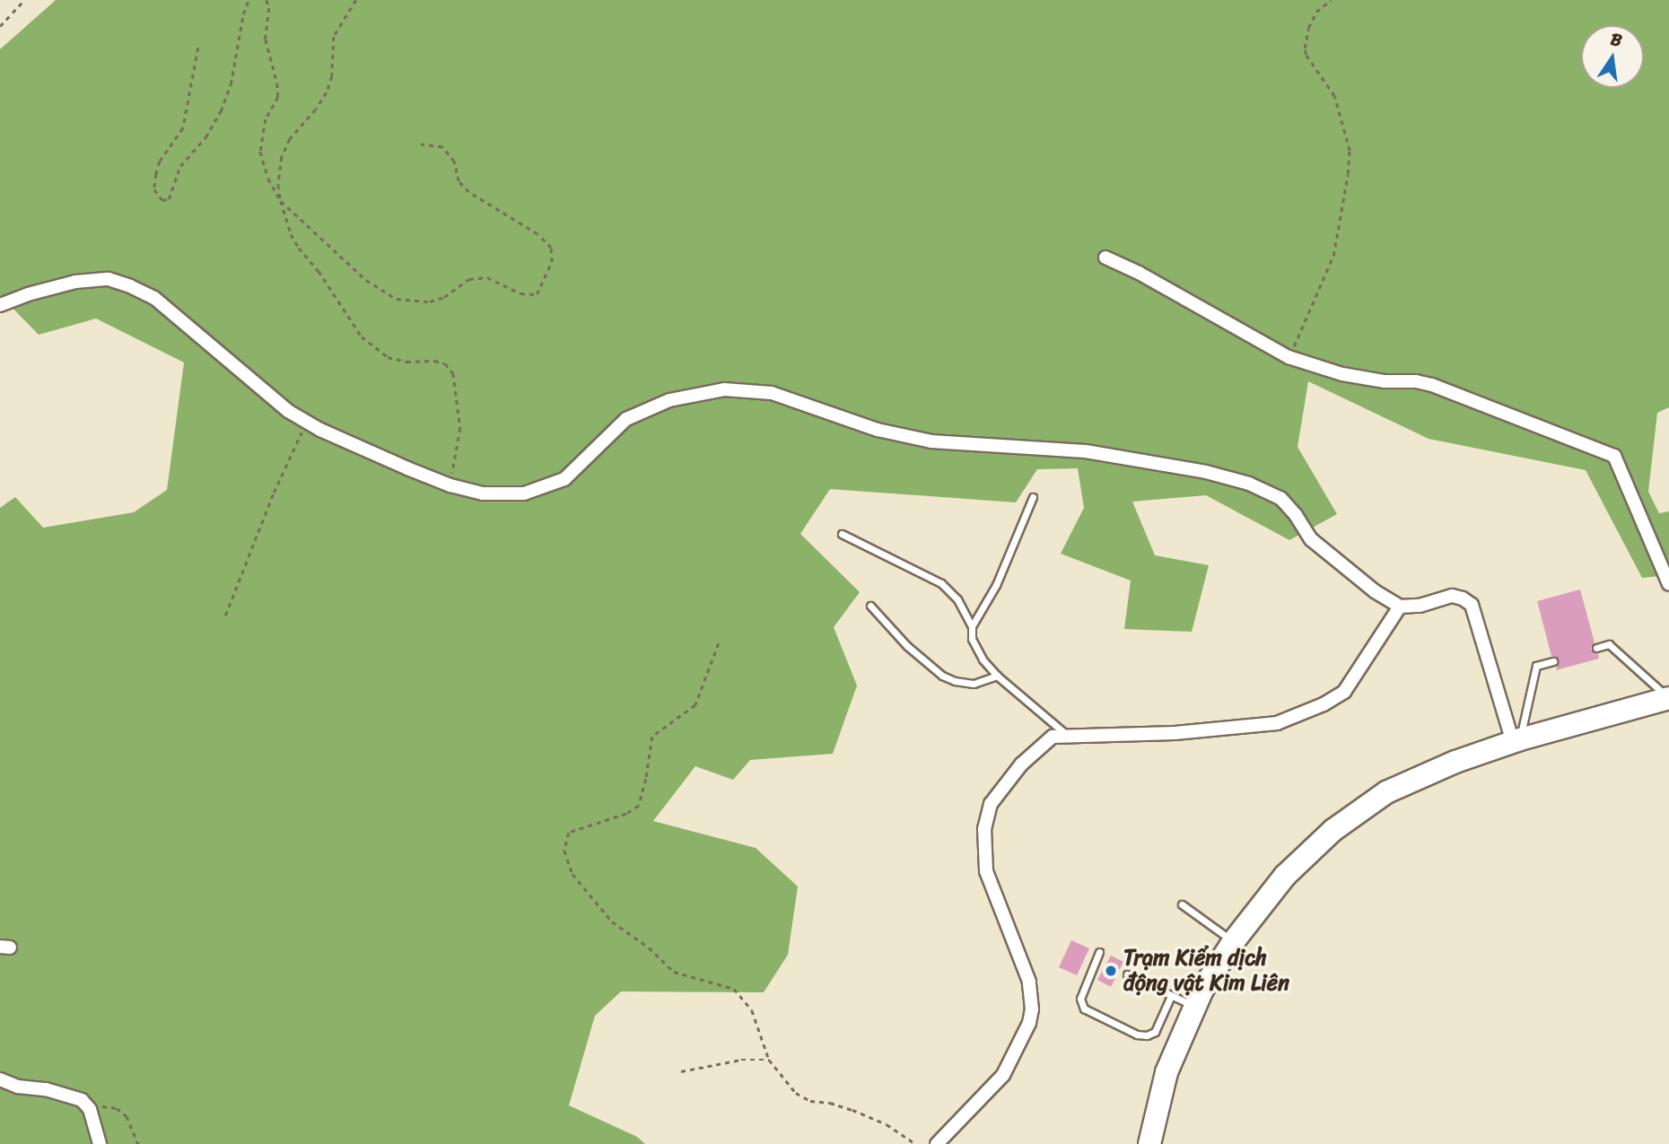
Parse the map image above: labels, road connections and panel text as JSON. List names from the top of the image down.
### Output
{
  "places": ["Trạm Kiểm dịch động vật Kim Liên"],
  "north": "top"
}
